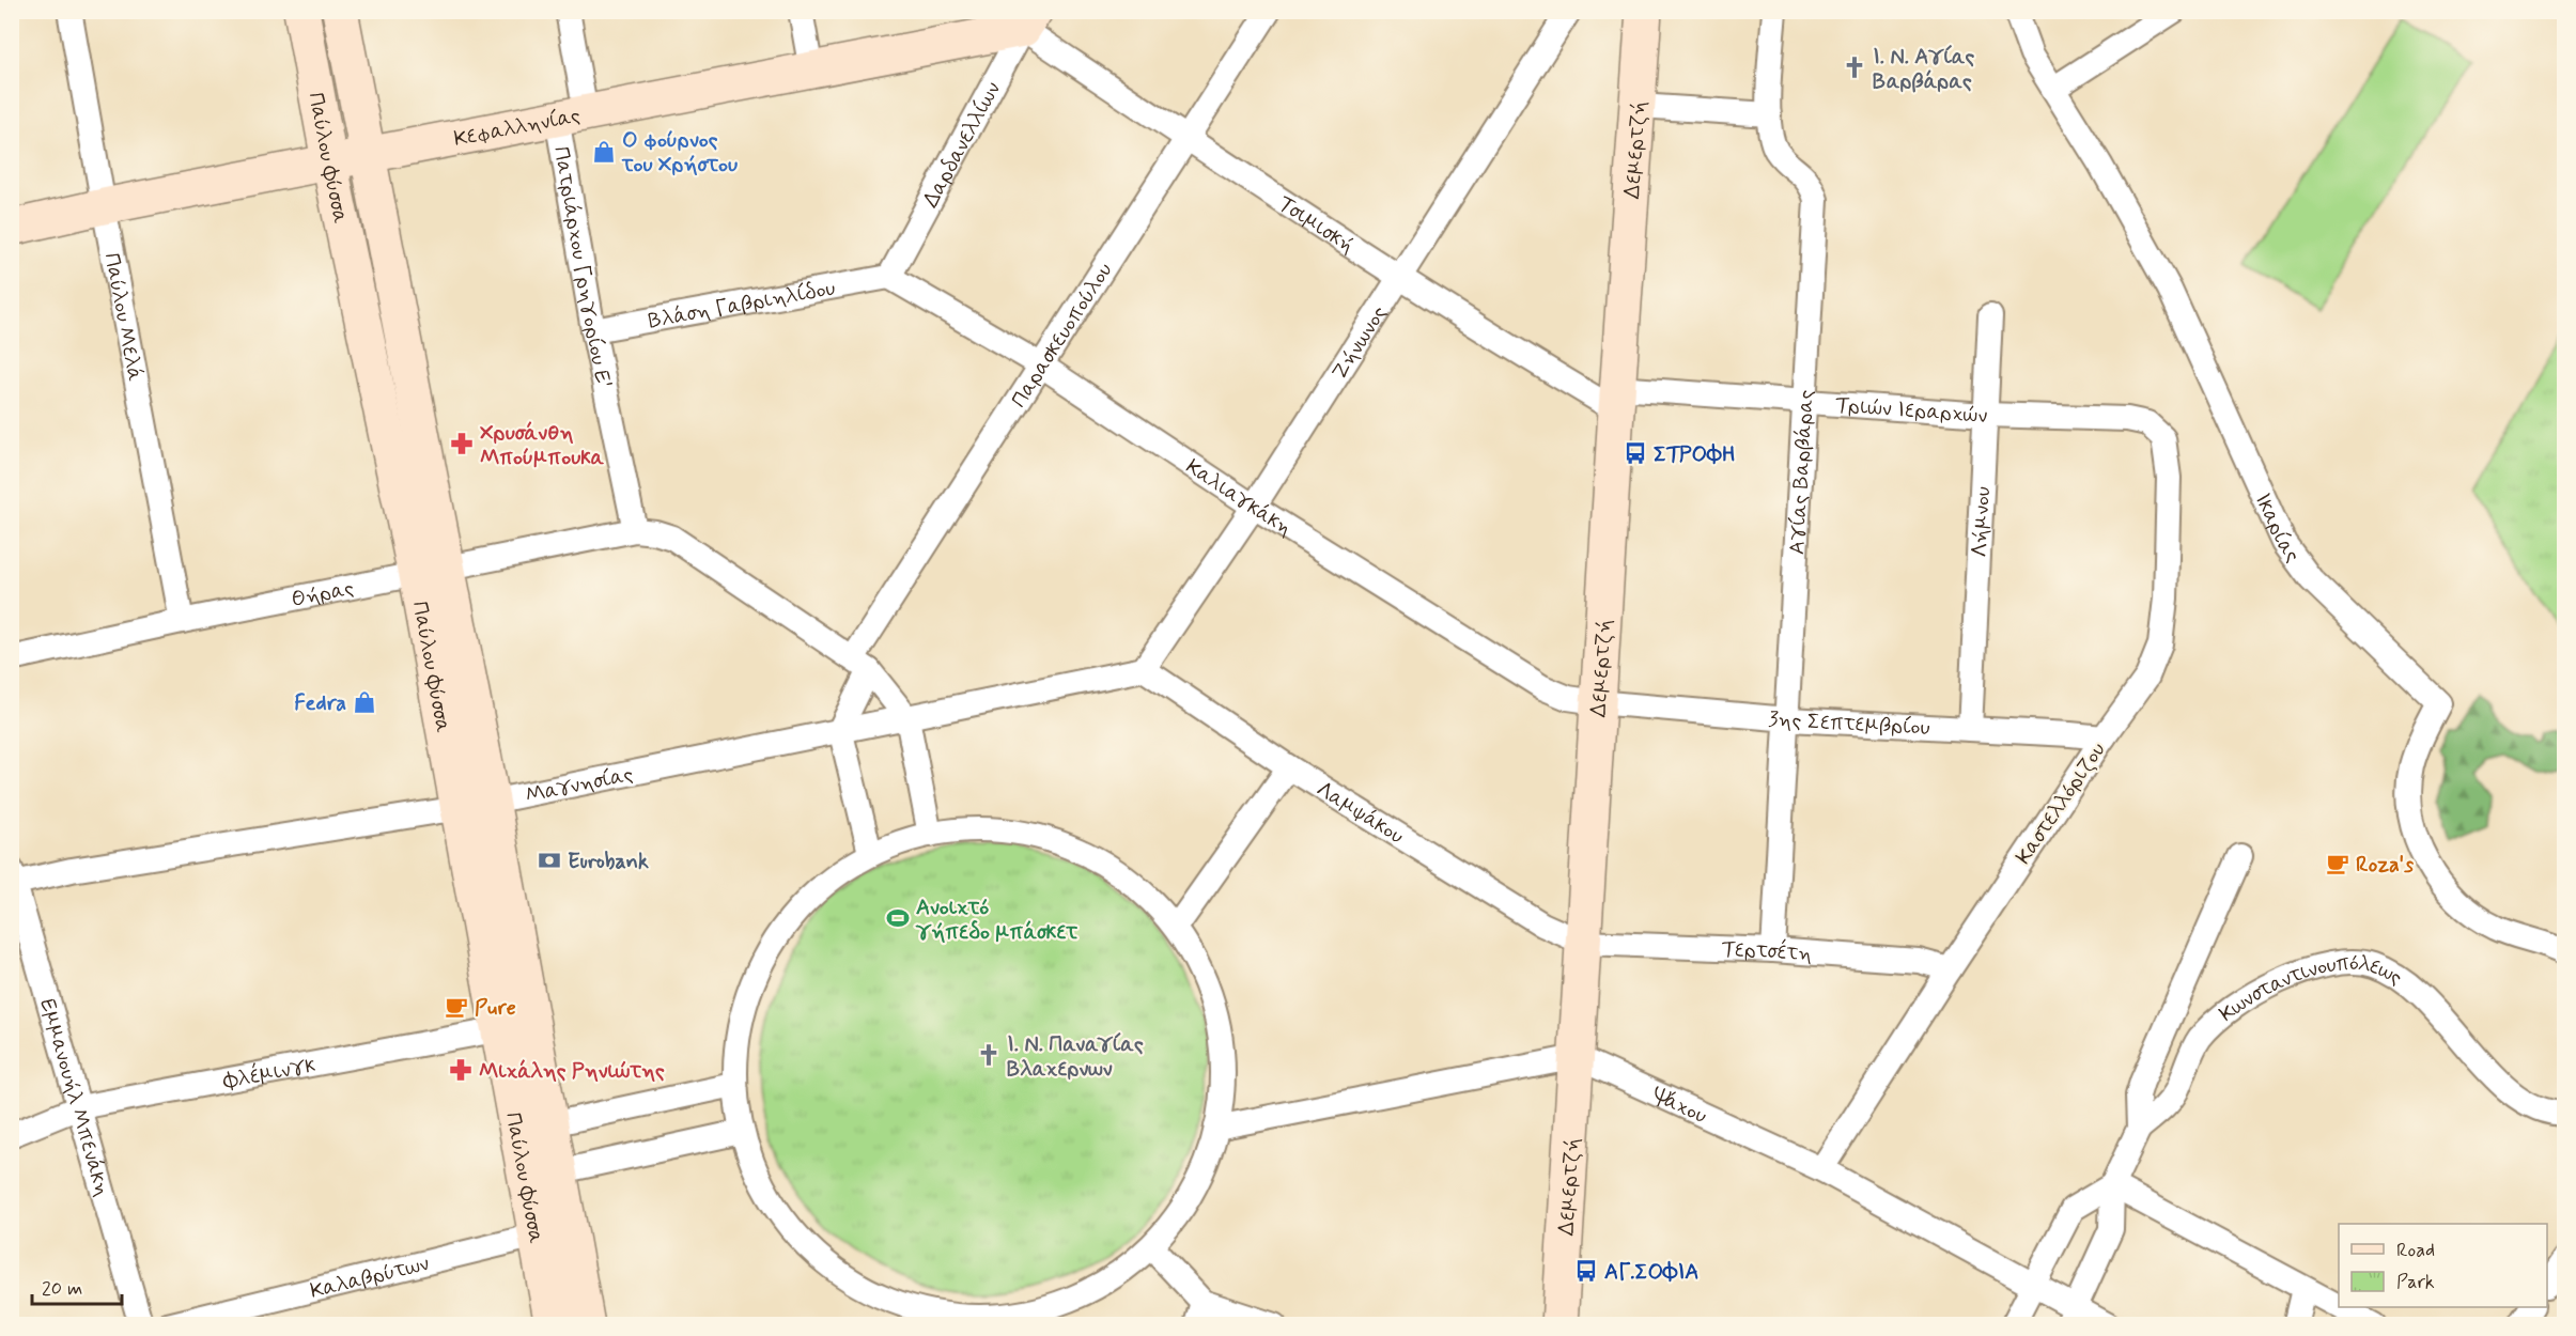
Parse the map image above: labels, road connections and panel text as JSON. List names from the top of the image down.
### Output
{
  "streets": {
    "street": [
      "Κεφαλληνίας",
      "Δαρδανελλίων",
      "Δεμερτζή",
      "Παύλου Φύσσα",
      "Τσιμισκή",
      "Πατριάρχου Γρηγορίου Ε'",
      "Βλάση Γαβριηλίδου",
      "Παύλου Μελά",
      "Παρασκευοπούλου",
      "Ζήνωνος",
      "Τριών Ιεραρχών",
      "Αγίας Βαρβάρας",
      "Καλιαγκάκη",
      "Λήμνου",
      "Ικαρίας",
      "Θήρας",
      "3ης Σεπτεμβρίου",
      "Μαγνησίας",
      "Καστελλόριζου",
      "Λαμψάκου",
      "Τερτσέτη",
      "Κωνσταντινουπόλεως",
      "Φλέμινγκ",
      "Εμμανουήλ Μπενάκη",
      "Ψάχου",
      "Καλαβρύτων"
    ]
  },
  "crossings": [
    ["Κεφαλληνίας", "Δαρδανελλίων"],
    ["Κεφαλληνίας", "Παύλου Φύσσα"],
    ["Κεφαλληνίας", "Τσιμισκή"],
    ["Κεφαλληνίας", "Πατριάρχου Γρηγορίου Ε'"],
    ["Κεφαλληνίας", "Παύλου Μελά"],
    ["Δαρδανελλίων", "Τσιμισκή"],
    ["Δαρδανελλίων", "Βλάση Γαβριηλίδου"],
    ["Δαρδανελλίων", "Καλιαγκάκη"],
    ["Δεμερτζή", "Τσιμισκή"],
    ["Δεμερτζή", "Τριών Ιεραρχών"],
    ["Δεμερτζή", "Καλιαγκάκη"],
    ["Δεμερτζή", "3ης Σεπτεμβρίου"],
    ["Δεμερτζή", "Λαμψάκου"],
    ["Δεμερτζή", "Τερτσέτη"],
    ["Δεμερτζή", "Ψάχου"],
    ["Παύλου Φύσσα", "Θήρας"],
    ["Παύλου Φύσσα", "Μαγνησίας"],
    ["Παύλου Φύσσα", "Φλέμινγκ"],
    ["Παύλου Φύσσα", "Καλαβρύτων"],
    ["Τσιμισκή", "Παρασκευοπούλου"],
    ["Τσιμισκή", "Ζήνωνος"],
    ["Τσιμισκή", "Τριών Ιεραρχών"],
    ["Πατριάρχου Γρηγορίου Ε'", "Βλάση Γαβριηλίδου"],
    ["Πατριάρχου Γρηγορίου Ε'", "Θήρας"],
    ["Βλάση Γαβριηλίδου", "Καλιαγκάκη"],
    ["Παύλου Μελά", "Θήρας"],
    ["Παρασκευοπούλου", "Καλιαγκάκη"],
    ["Παρασκευοπούλου", "Μαγνησίας"],
    ["Ζήνωνος", "Καλιαγκάκη"],
    ["Ζήνωνος", "Μαγνησίας"],
    ["Ζήνωνος", "Λαμψάκου"],
    ["Τριών Ιεραρχών", "Αγίας Βαρβάρας"],
    ["Τριών Ιεραρχών", "Λήμνου"],
    ["Τριών Ιεραρχών", "Καστελλόριζου"],
    ["Αγίας Βαρβάρας", "3ης Σεπτεμβρίου"],
    ["Αγίας Βαρβάρας", "Τερτσέτη"],
    ["Καλιαγκάκη", "3ης Σεπτεμβρίου"],
    ["Λήμνου", "3ης Σεπτεμβρίου"],
    ["3ης Σεπτεμβρίου", "Καστελλόριζου"],
    ["Μαγνησίας", "Λαμψάκου"],
    ["Μαγνησίας", "Εμμανουήλ Μπενάκη"],
    ["Καστελλόριζου", "Τερτσέτη"],
    ["Καστελλόριζου", "Ψάχου"],
    ["Λαμψάκου", "Τερτσέτη"],
    ["Κωνσταντινουπόλεως", "Ψάχου"],
    ["Φλέμινγκ", "Εμμανουήλ Μπενάκη"]
  ],
  "places": {
    "church": ["Ι. Ν. Αγίας Βαρβάρας", "Ι. Ν. Παναγίας Βλαχερνων"],
    "shop": ["Ο φούρνος του Χρήστου", "Fedra"],
    "pharmacy": ["Χρυσάνθη Μπούμπουκα", "Μιχάλης Ρηνιώτης"],
    "bus stop": ["ΣΤΡΟΦΗ", "ΑΓ.ΣΟΦΙΑ"],
    "bank": ["Eurobank"],
    "cafe": ["Roza's", "Pure"],
    "sports": ["Ανοιχτό γήπεδο μπάσκετ"]
  },
  "legend": ["Road", "Park"],
  "scale_bar": "20 m"
}
